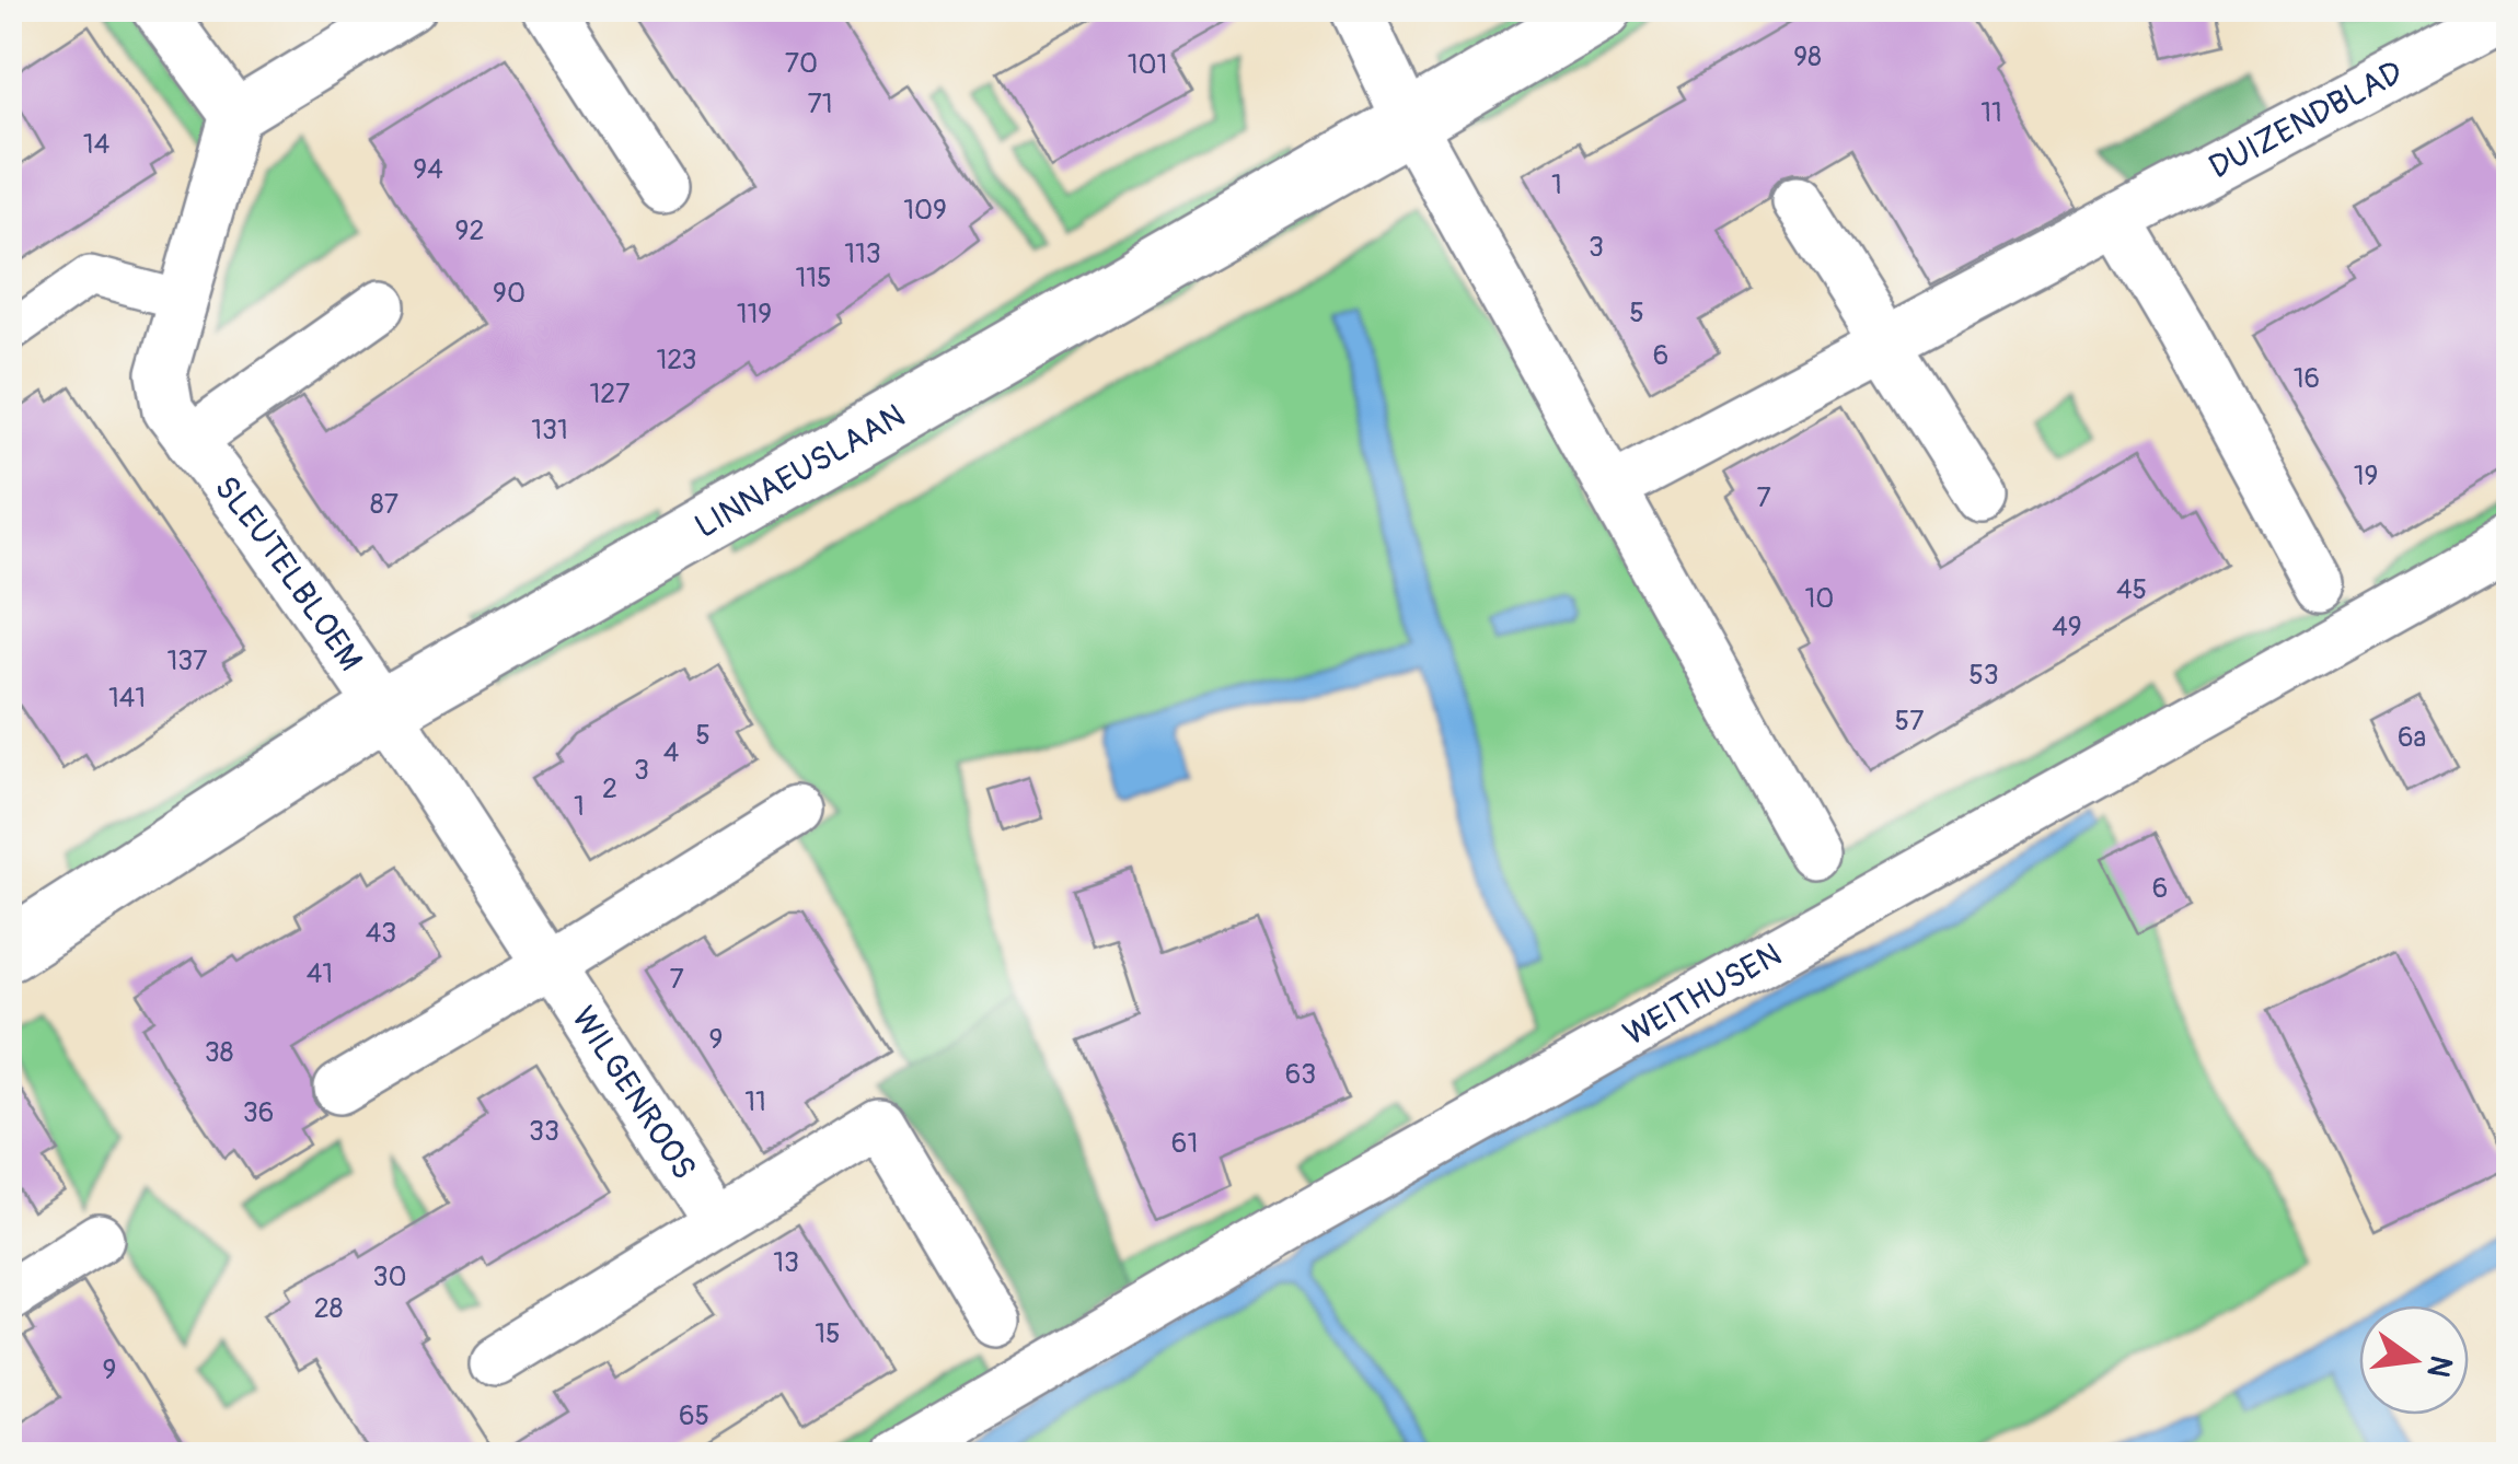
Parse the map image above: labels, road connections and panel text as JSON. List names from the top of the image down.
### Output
{
  "streets": {
    "street": [
      "DUIZENDBLAD",
      "LINNAEUSLAAN",
      "SLEUTELBLOEM",
      "WEITHUSEN",
      "WILGENROOS"
    ]
  },
  "crossings": [
    ["LINNAEUSLAAN", "SLEUTELBLOEM"],
    ["LINNAEUSLAAN", "WILGENROOS"],
    ["SLEUTELBLOEM", "WILGENROOS"]
  ],
  "house_numbers": [
    "98",
    "70",
    "101",
    "71",
    "11",
    "14",
    "94",
    "1",
    "109",
    "92",
    "3",
    "113",
    "115",
    "90",
    "5",
    "119",
    "6",
    "123",
    "16",
    "127",
    "131",
    "19",
    "7",
    "87",
    "45",
    "10",
    "49",
    "137",
    "53",
    "141",
    "57",
    "5",
    "6a",
    "4",
    "3",
    "2",
    "1",
    "6",
    "43",
    "41",
    "7",
    "9",
    "38",
    "63",
    "11",
    "36",
    "33",
    "61",
    "13",
    "30",
    "28",
    "15",
    "9",
    "65"
  ],
  "north": "right"
}
